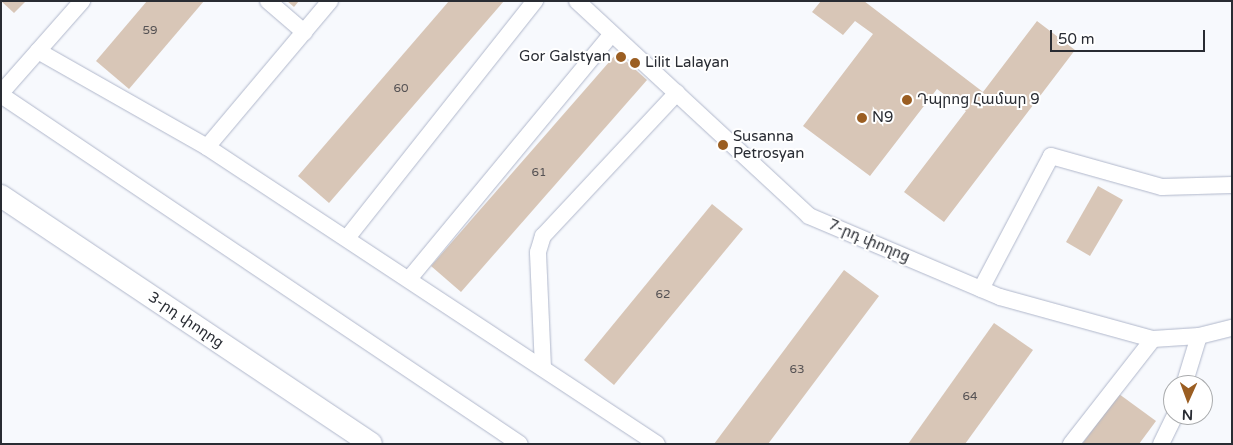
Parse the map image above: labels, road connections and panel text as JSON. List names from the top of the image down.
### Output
{
  "streets": {
    "street": ["7-րդ փողոց", "3-րդ փողոց"]
  },
  "places": [
    "Gor Galstyan",
    "Lilit Lalayan",
    "Դպրոց Համար 9",
    "N9",
    "Susanna Petrosyan"
  ],
  "house_numbers": [
    "59",
    "60",
    "61",
    "62",
    "63",
    "64"
  ],
  "scale_bar": "50 m",
  "north": "bottom"
}
